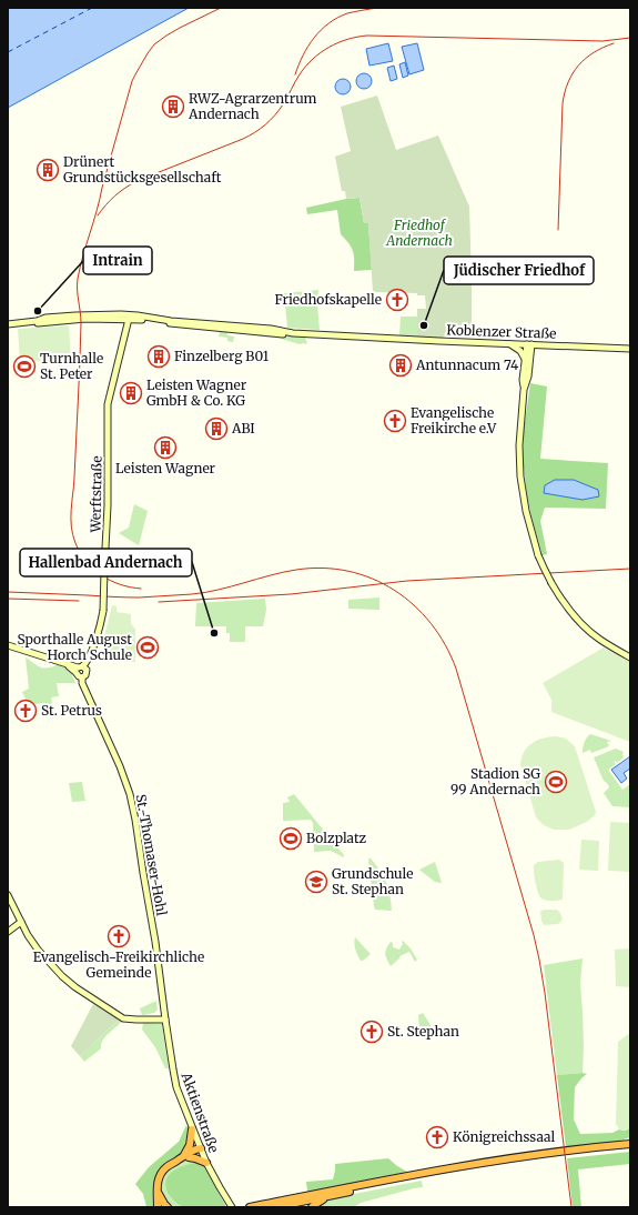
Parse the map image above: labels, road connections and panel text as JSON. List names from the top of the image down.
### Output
{
  "streets": {
    "street": [
      "Koblenzer Straße",
      "Werftstraße",
      "St.-Thomaser-Hohl",
      "Aktienstraße"
    ]
  },
  "crossings": [
    ["Koblenzer Straße", "Werftstraße"],
    ["Werftstraße", "St.-Thomaser-Hohl"],
    ["St.-Thomaser-Hohl", "Aktienstraße"]
  ],
  "parks": ["Friedhof Andernach"],
  "places": {
    "building": [
      "RWZ-Agrarzentrum Andernach",
      "Drünert Grundstücksgesellschaft",
      "Finzelberg B01",
      "Antunnacum 74",
      "Leisten Wagner GmbH & Co. KG",
      "ABI",
      "Leisten Wagner"
    ],
    "church": [
      "Friedhofskapelle",
      "Evangelische Freikirche e.V",
      "St. Petrus",
      "Evangelisch-Freikirchliche Gemeinde",
      "St. Stephan",
      "Königreichssaal"
    ],
    "other": ["Intrain", "Jüdischer Friedhof", "Hallenbad Andernach"],
    "sports": [
      "Turnhalle St. Peter",
      "Sporthalle August Horch Schule",
      "Stadion SG 99 Andernach",
      "Bolzplatz"
    ],
    "school or university": ["Grundschule St. Stephan"]
  }
}
